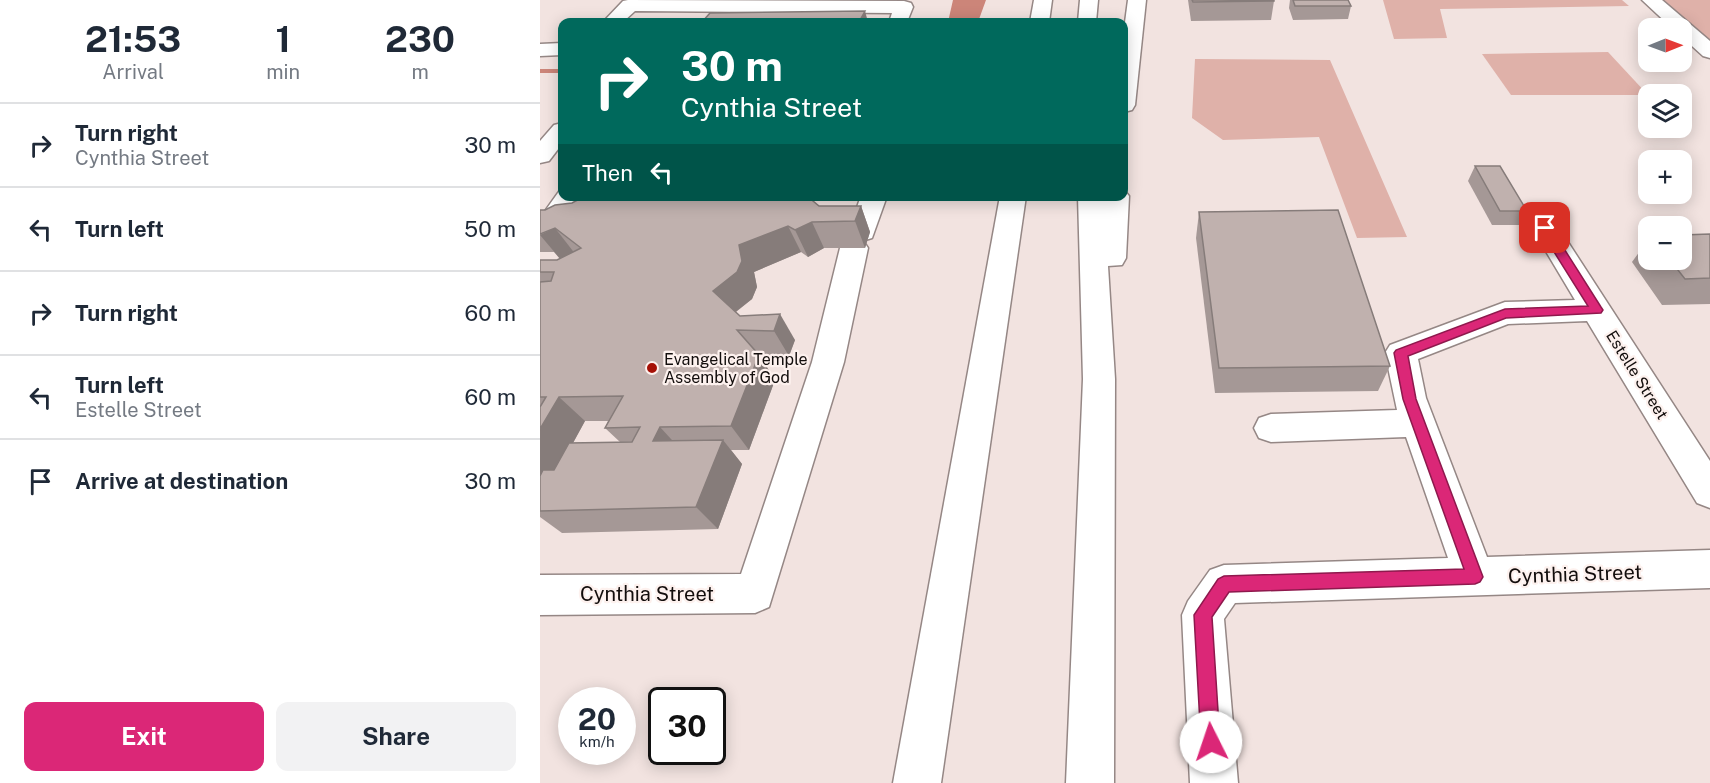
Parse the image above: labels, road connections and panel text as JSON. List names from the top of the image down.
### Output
{
  "streets": {
    "main road": ["Estelle Street", "Cynthia Street"]
  },
  "places": ["Evangelical Temple Assembly of God"],
  "north": "right",
  "page": {
    "eta": [
      "21:53",
      "Arrival",
      "1",
      "min",
      "230",
      "m"
    ],
    "map_buttons": ["+", "−"],
    "turn": ["30 m", "Cynthia Street"],
    "list": [
      {
        "name": "Turn right",
        "note": "Cynthia Street",
        "value": "30 m"
      },
      {
        "name": "Turn left",
        "value": "50 m"
      },
      {
        "name": "Turn right",
        "value": "60 m"
      },
      {
        "name": "Turn left",
        "note": "Estelle Street",
        "value": "60 m"
      },
      {
        "name": "Arrive at destination",
        "value": "30 m"
      }
    ],
    "then": "Then",
    "speed": "20 km/h",
    "limit": "30",
    "buttons": ["Exit", "Share"]
  }
}
